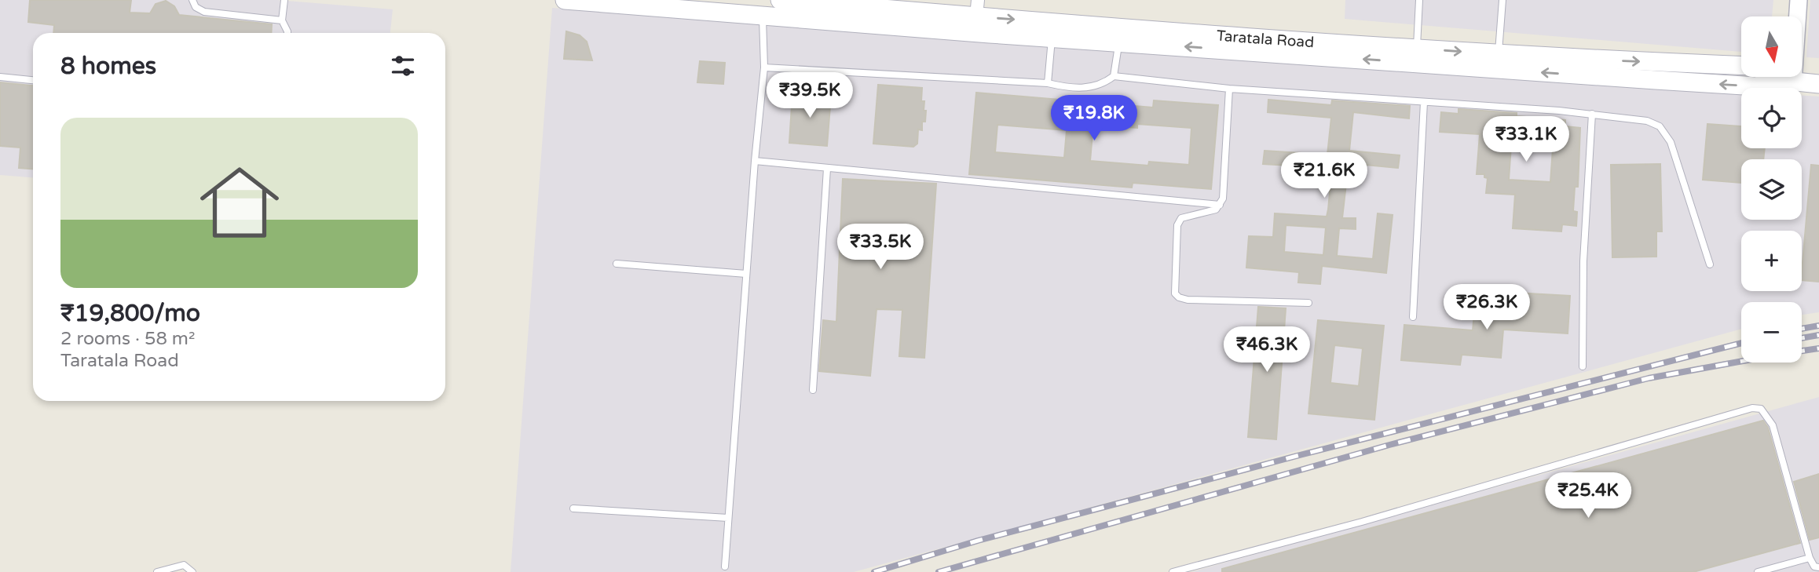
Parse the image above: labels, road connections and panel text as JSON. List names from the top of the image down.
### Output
{
  "streets": {
    "main road": ["Taratala Road"]
  },
  "north": "bottom",
  "page": {
    "map_buttons": ["+", "−"],
    "heading": "8 homes",
    "price": [
      "₹39.5K",
      "₹19.8K",
      "₹33.1K",
      "₹21.6K",
      "₹33.5K",
      "₹26.3K",
      "₹46.3K",
      "₹25.4K"
    ],
    "list": [
      {
        "name": "₹19,800/mo",
        "note": "2 rooms · 58 m² · Taratala Road"
      }
    ]
  }
}
